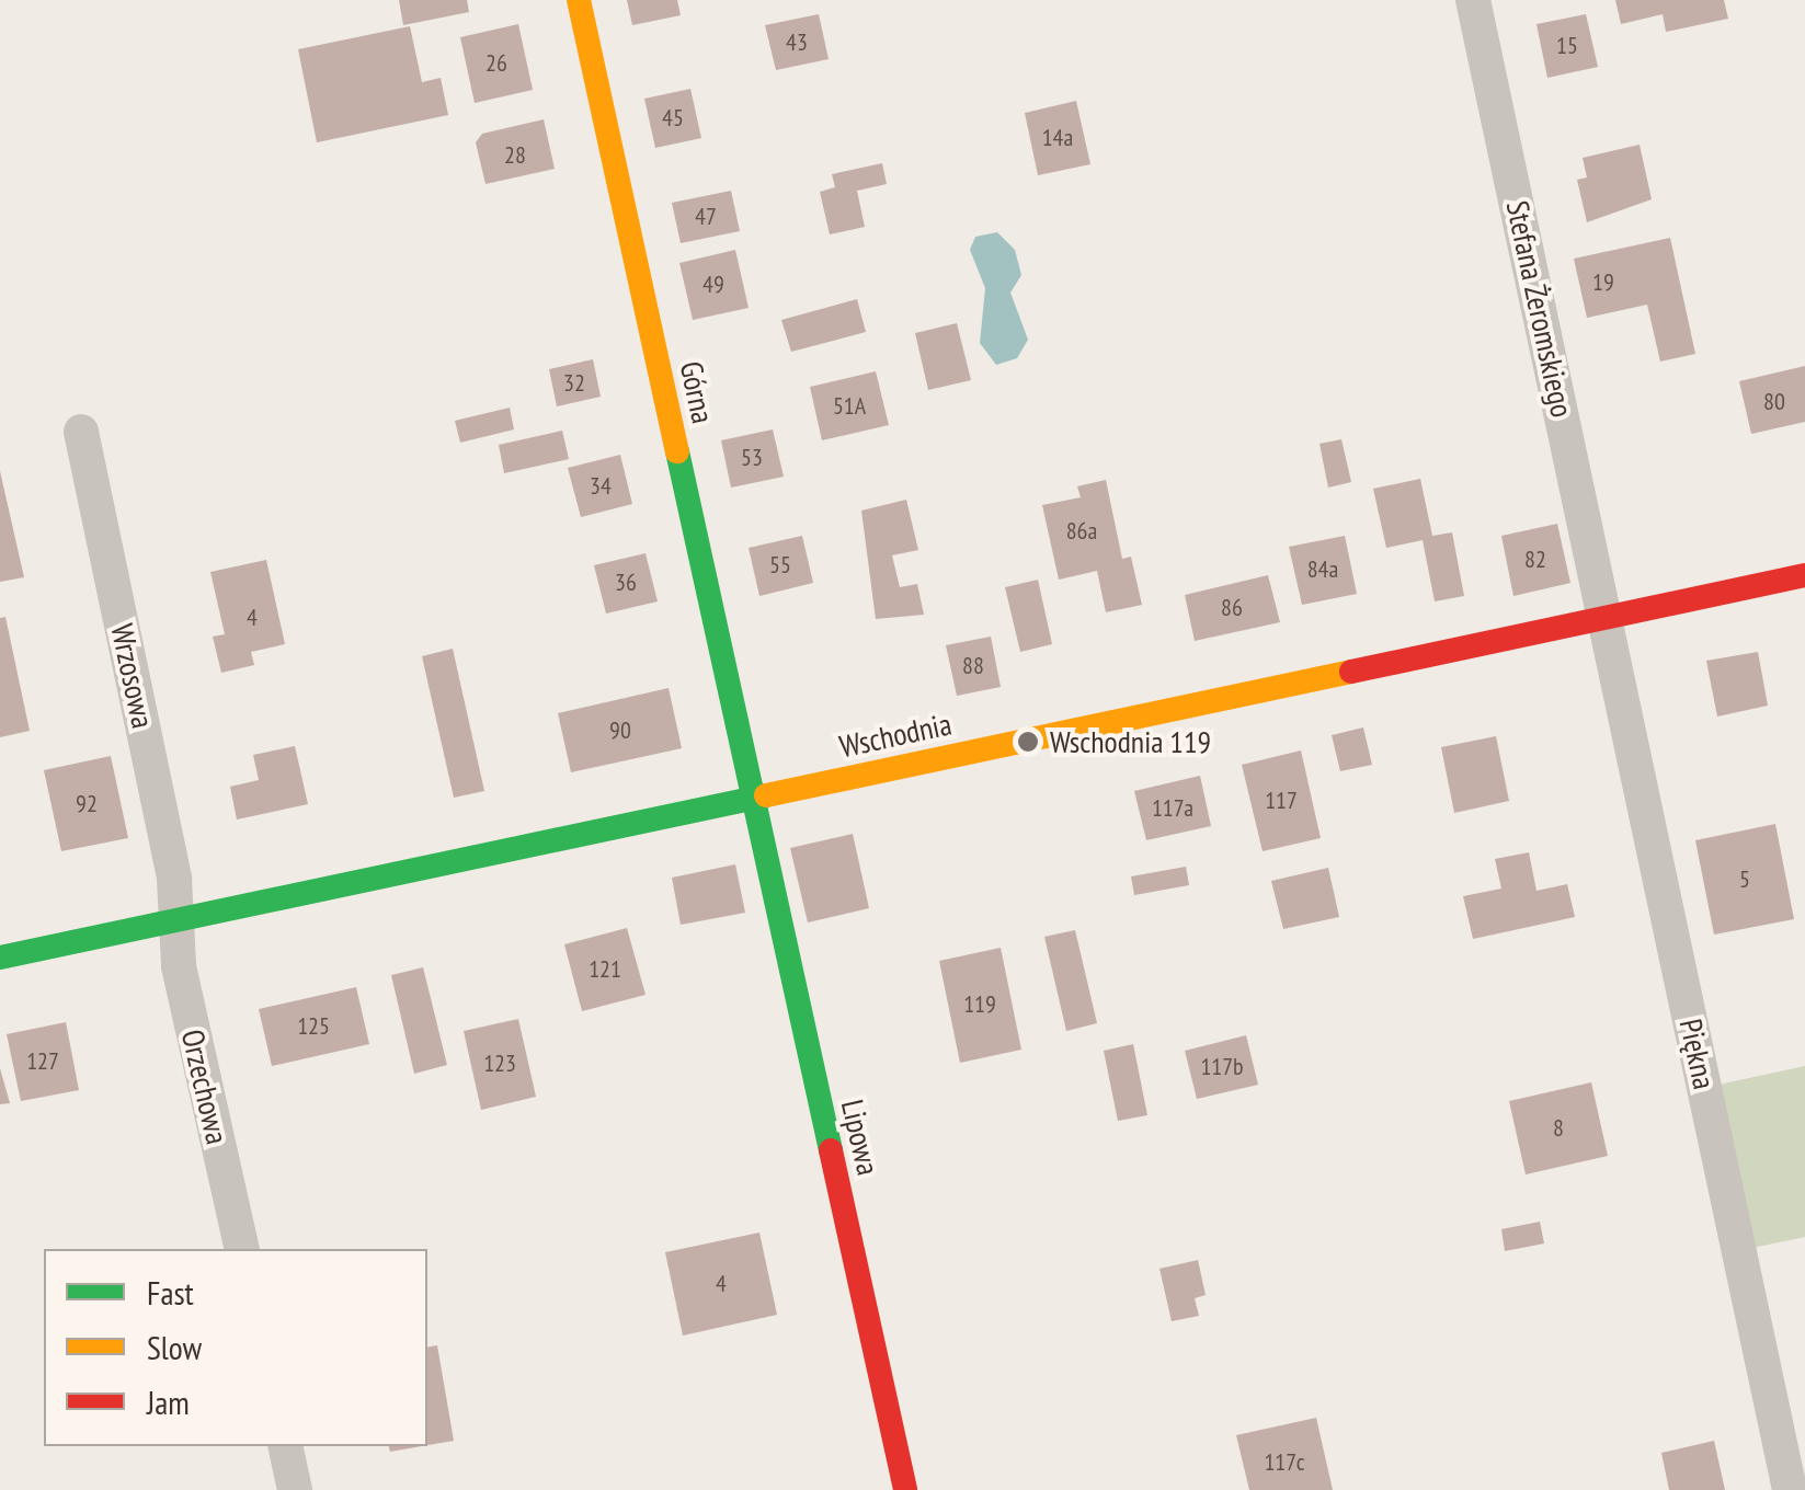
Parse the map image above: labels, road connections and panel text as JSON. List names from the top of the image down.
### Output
{
  "streets": {
    "street": [
      "Stefana Żeromskiego",
      "Górna",
      "Wrzosowa",
      "Wschodnia",
      "Piękna",
      "Orzechowa",
      "Lipowa"
    ]
  },
  "crossings": [
    ["Stefana Żeromskiego", "Wschodnia"],
    ["Stefana Żeromskiego", "Piękna"],
    ["Górna", "Wschodnia"],
    ["Górna", "Lipowa"],
    ["Wrzosowa", "Wschodnia"],
    ["Wrzosowa", "Orzechowa"],
    ["Wschodnia", "Piękna"],
    ["Wschodnia", "Orzechowa"],
    ["Wschodnia", "Lipowa"]
  ],
  "places": ["Wschodnia 119"],
  "house_numbers": [
    "43",
    "15",
    "26",
    "45",
    "14a",
    "28",
    "47",
    "19",
    "49",
    "32",
    "80",
    "51A",
    "53",
    "34",
    "86a",
    "82",
    "55",
    "84a",
    "36",
    "86",
    "4",
    "88",
    "90",
    "117",
    "92",
    "117a",
    "5",
    "121",
    "119",
    "125",
    "127",
    "123",
    "117b",
    "8",
    "4",
    "117c"
  ],
  "legend": ["Fast", "Slow", "Jam"]
}
